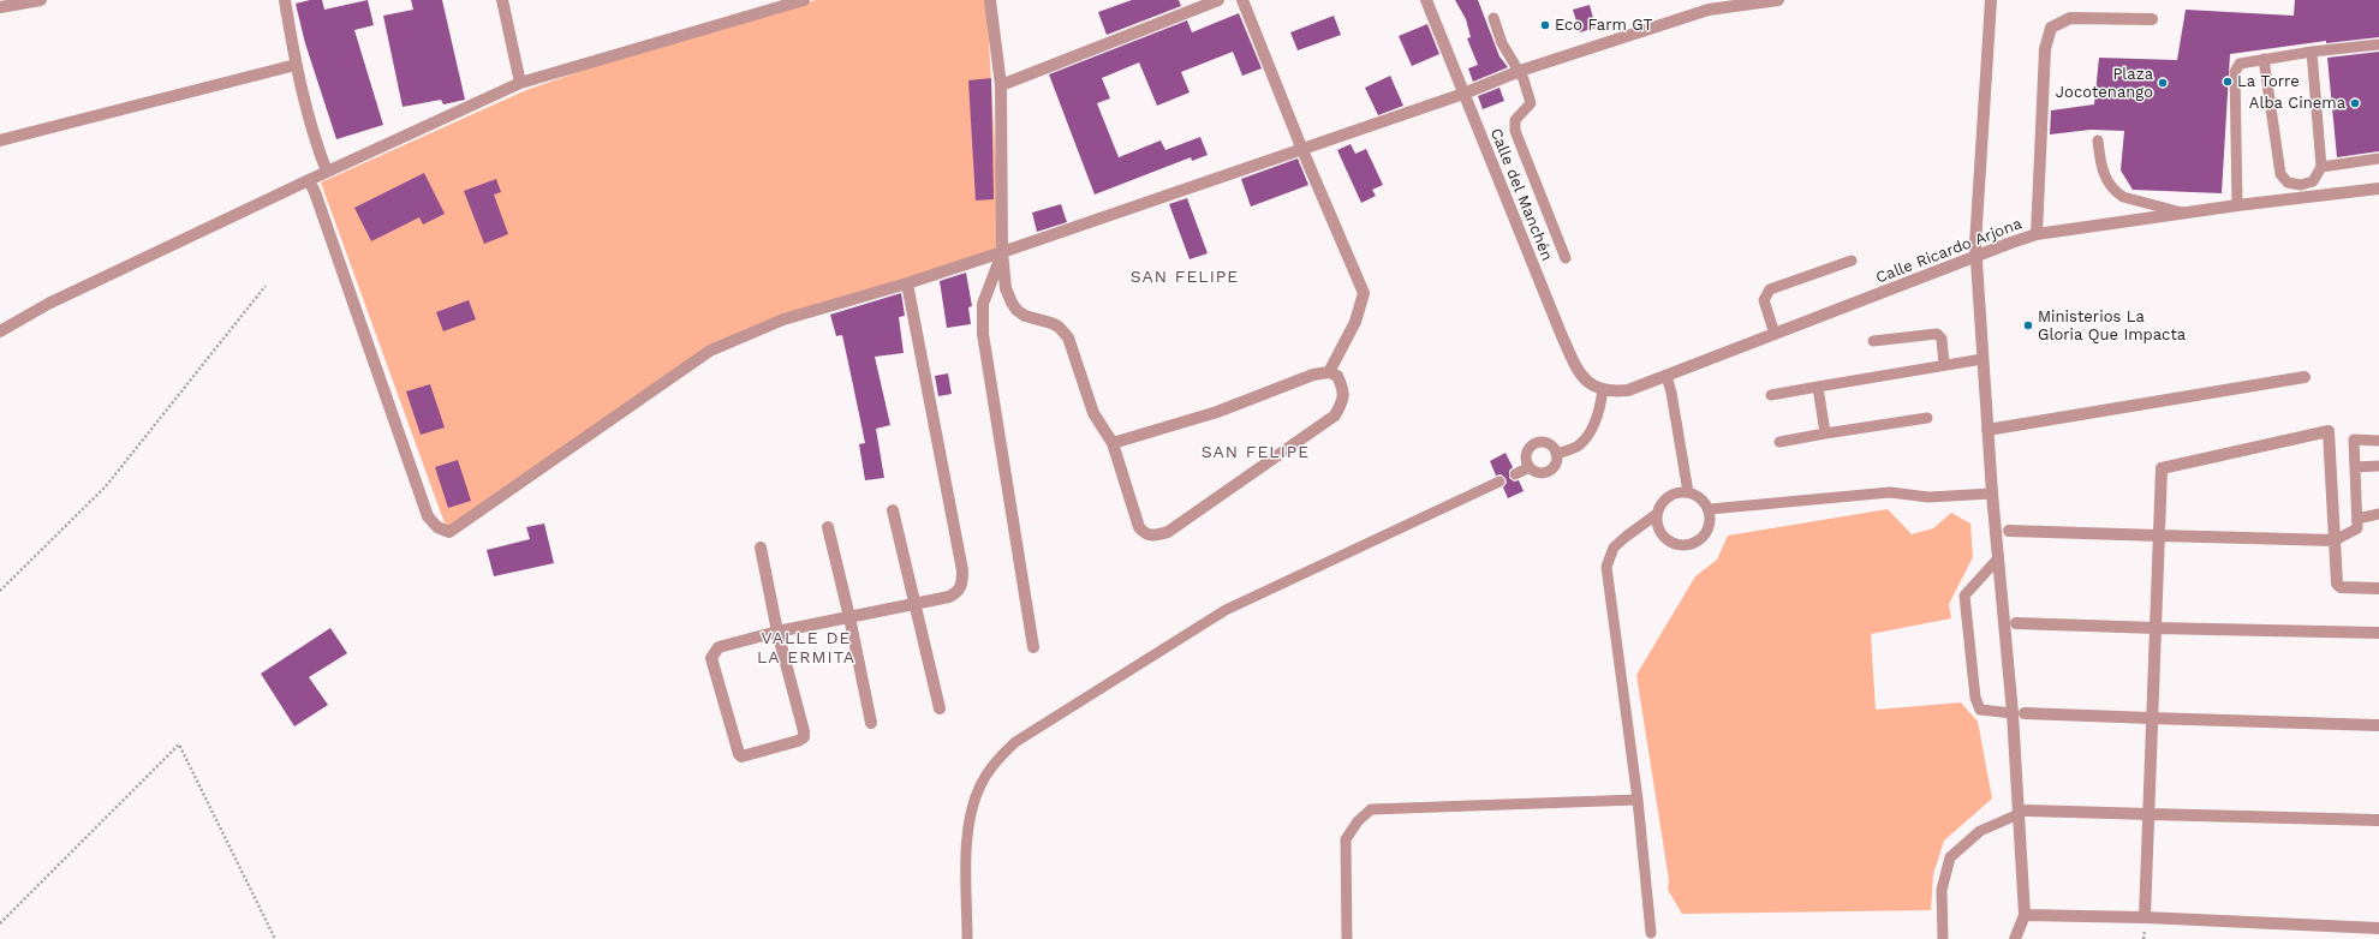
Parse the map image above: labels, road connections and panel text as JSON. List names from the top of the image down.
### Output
{
  "streets": {
    "street": ["Calle del Manchén", "Calle Ricardo Arjona"]
  },
  "crossings": [
    ["Calle del Manchén", "Calle Ricardo Arjona"]
  ],
  "districts": ["SAN FELIPE", "SAN FELIPE", "VALLE DE LA ERMITA"],
  "places": [
    "Eco Farm GT",
    "La Torre",
    "Plaza Jocotenango",
    "Alba Cinema",
    "Ministerios La Gloria Que Impacta"
  ]
}
